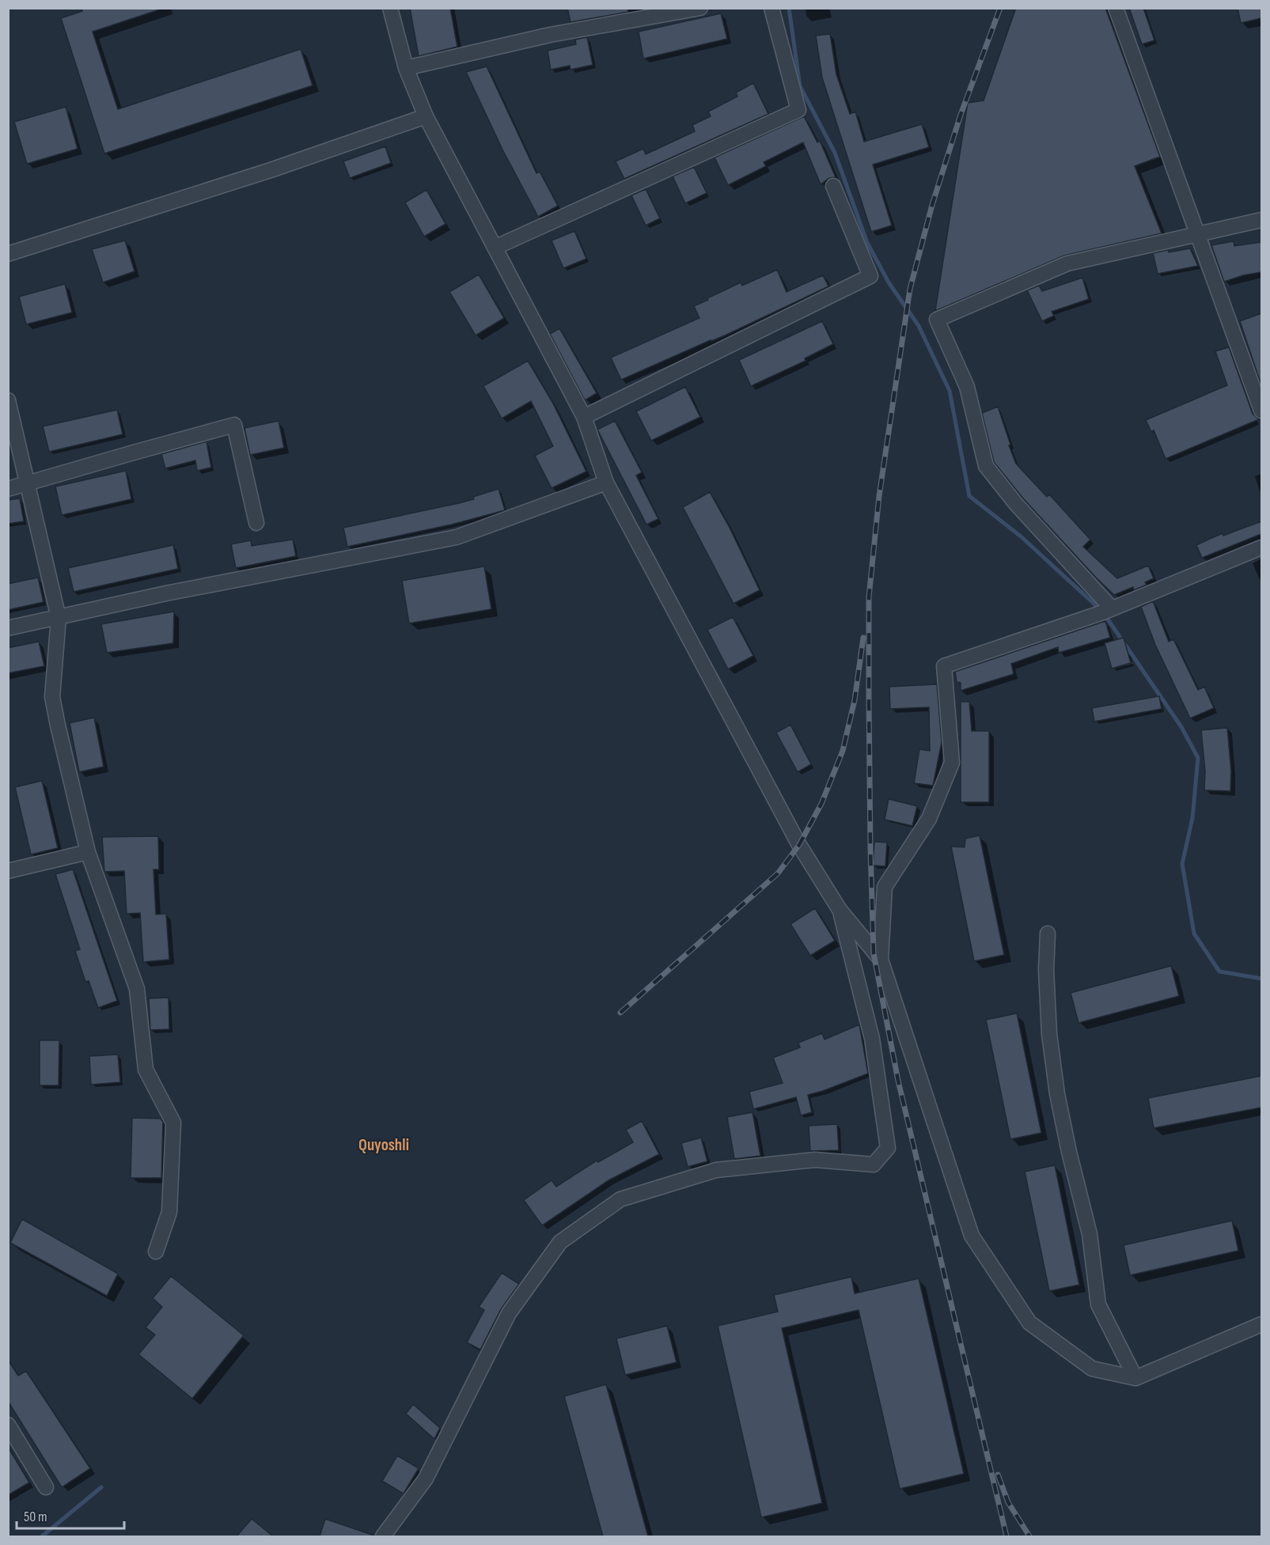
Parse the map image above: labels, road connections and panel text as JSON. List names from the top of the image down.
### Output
{
  "districts": ["Quyoshli"],
  "scale_bar": "50 m"
}
